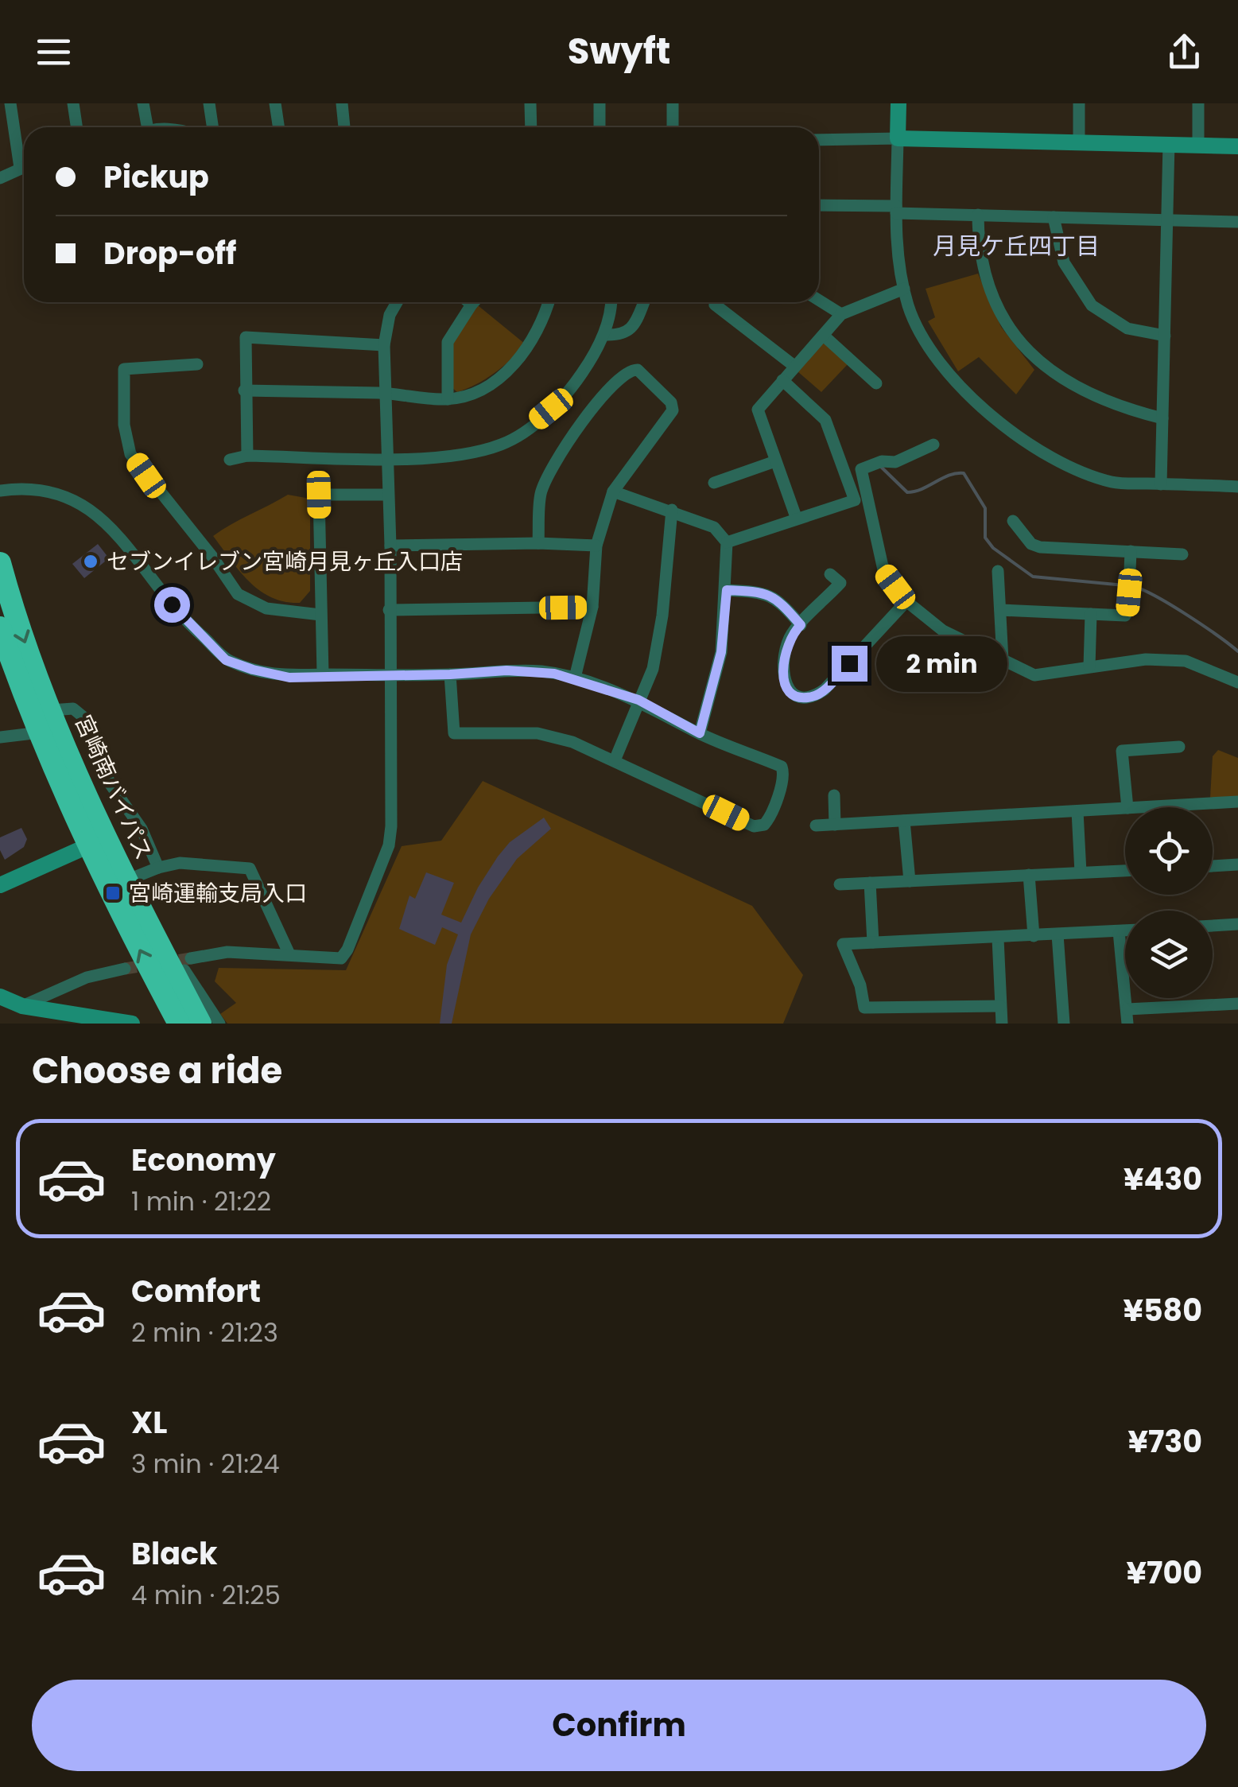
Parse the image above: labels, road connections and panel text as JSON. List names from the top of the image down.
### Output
{
  "streets": {
    "highway": ["宮崎南バイパス"]
  },
  "districts": ["月見ケ丘四丁目"],
  "places": {
    "other": ["セブンイレブン宮崎月見ヶ丘入口店"],
    "transit": ["宮崎運輸支局入口"]
  },
  "page": {
    "header": "Swyft",
    "banner": ["Pickup", "Drop-off"],
    "bubble": "2 min",
    "heading": "Choose a ride",
    "list": [
      {
        "name": "Economy",
        "note": "1 min · 21:22",
        "value": "¥430"
      },
      {
        "name": "Comfort",
        "note": "2 min · 21:23",
        "value": "¥580"
      },
      {
        "name": "XL",
        "note": "3 min · 21:24",
        "value": "¥730"
      },
      {
        "name": "Black",
        "note": "4 min · 21:25",
        "value": "¥700"
      }
    ],
    "buttons": "Confirm"
  }
}
